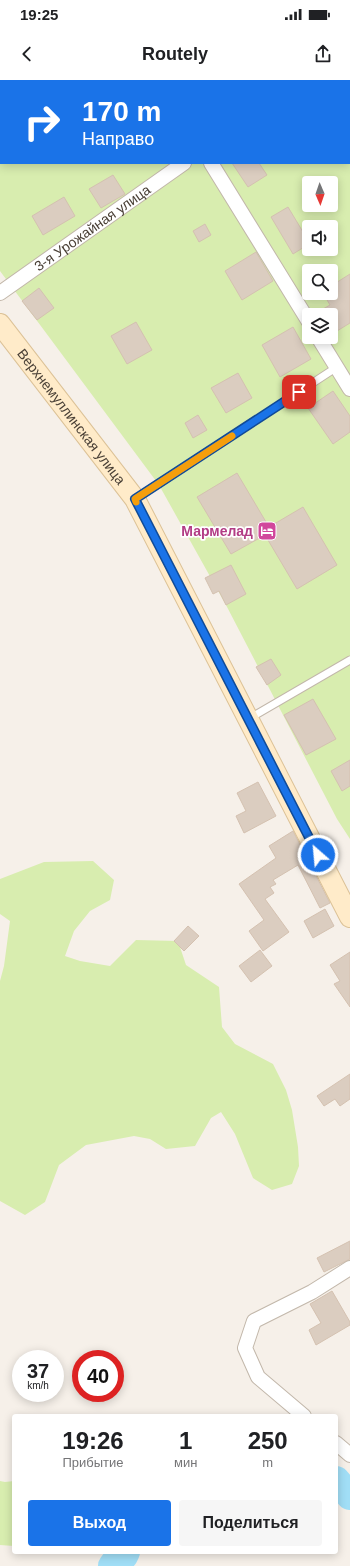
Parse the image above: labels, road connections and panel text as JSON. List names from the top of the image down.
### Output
{
  "streets": {
    "street": ["3-я Урожайная улица", "Верхнемуллинская улица"]
  },
  "places": {
    "hotel": ["Мармелад"]
  },
  "north": "bottom",
  "page": {
    "status": "19:25",
    "header": "Routely",
    "turn": ["170 m", "Направо"],
    "speed": "37 km/h",
    "limit": "40",
    "eta": [
      "19:26",
      "Прибытие",
      "1",
      "мин",
      "250",
      "m"
    ],
    "buttons": ["Выход", "Поделиться"]
  }
}
